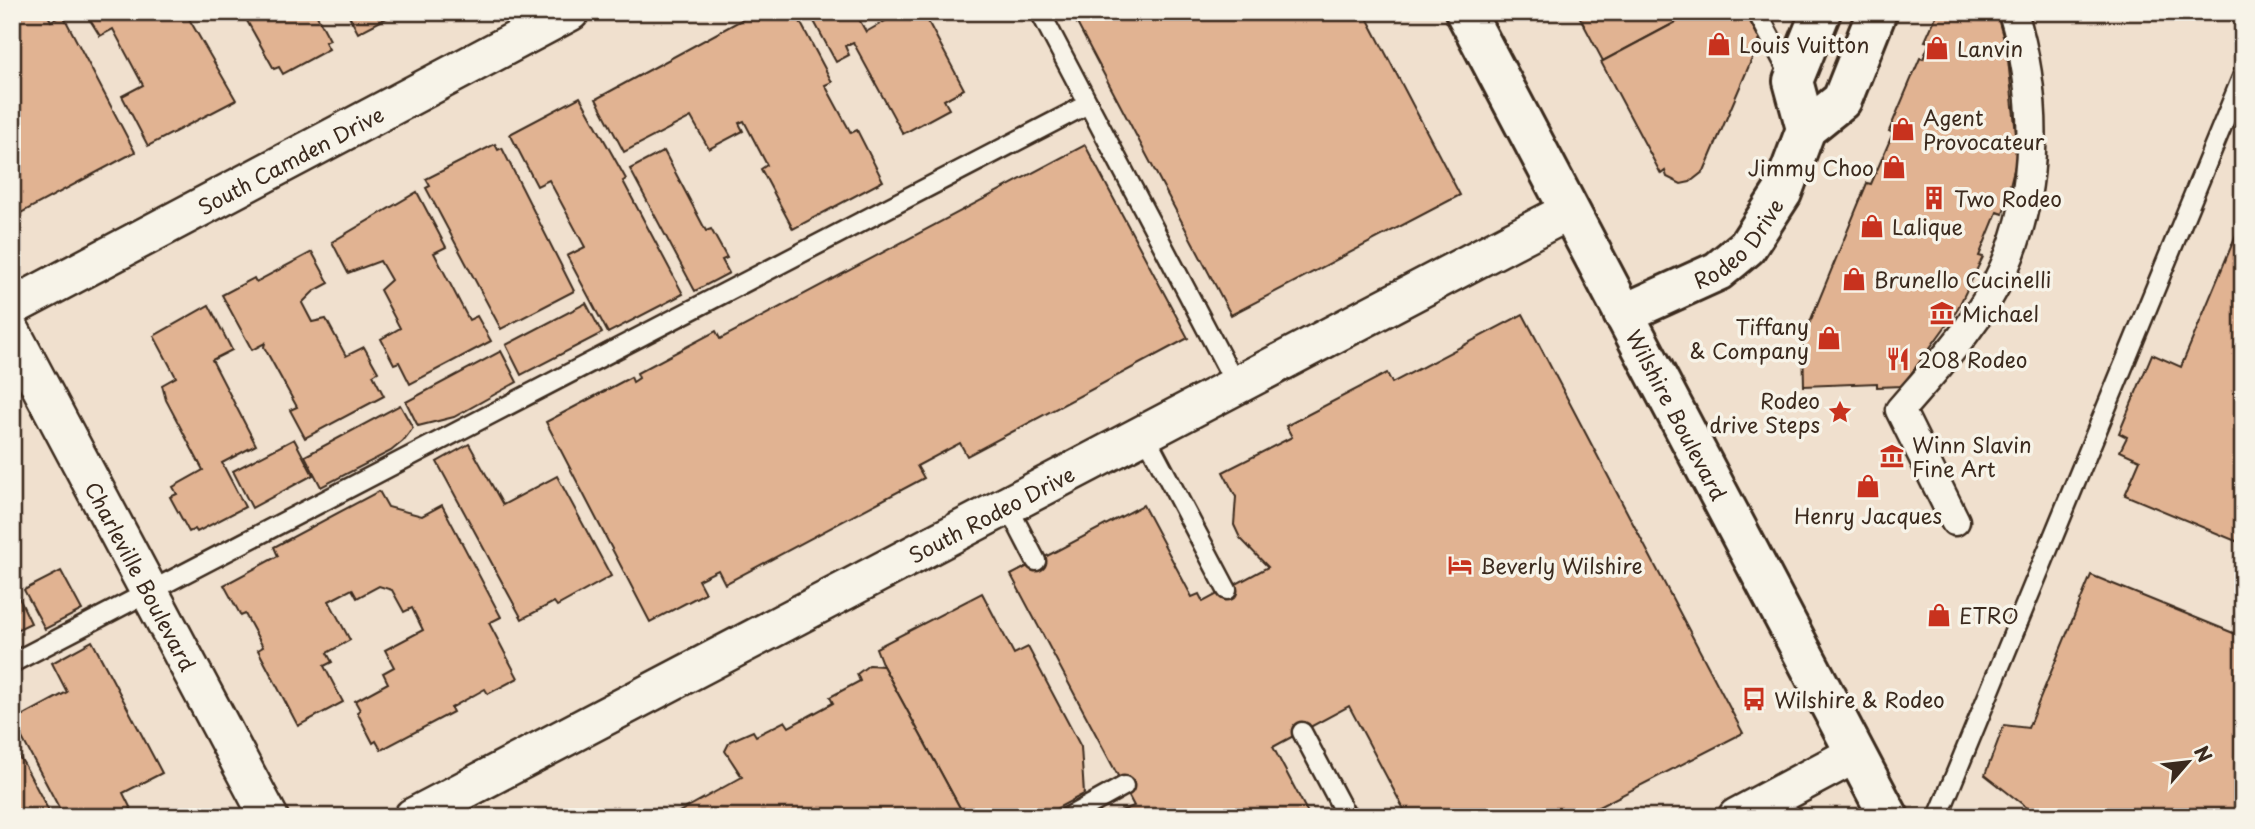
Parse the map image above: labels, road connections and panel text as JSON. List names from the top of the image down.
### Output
{
  "streets": {
    "main road": ["Rodeo Drive", "Wilshire Boulevard"],
    "street": ["South Camden Drive", "South Rodeo Drive", "Charleville Boulevard"]
  },
  "crossings": [
    ["Rodeo Drive", "Wilshire Boulevard"],
    ["Wilshire Boulevard", "South Rodeo Drive"]
  ],
  "places": {
    "shop": [
      "Louis Vuitton",
      "Lanvin",
      "Agent Provocateur",
      "Jimmy Choo",
      "Lalique",
      "Brunello Cucinelli",
      "Tiffany & Company",
      "Henry Jacques",
      "ETRO"
    ],
    "building": ["Two Rodeo"],
    "museum": ["Michael", "Winn Slavin Fine Art"],
    "restaurant": ["208 Rodeo"],
    "place": ["Rodeo drive Steps"],
    "hotel": ["Beverly Wilshire"],
    "bus stop": ["Wilshire & Rodeo"]
  },
  "north": "top right"
}
